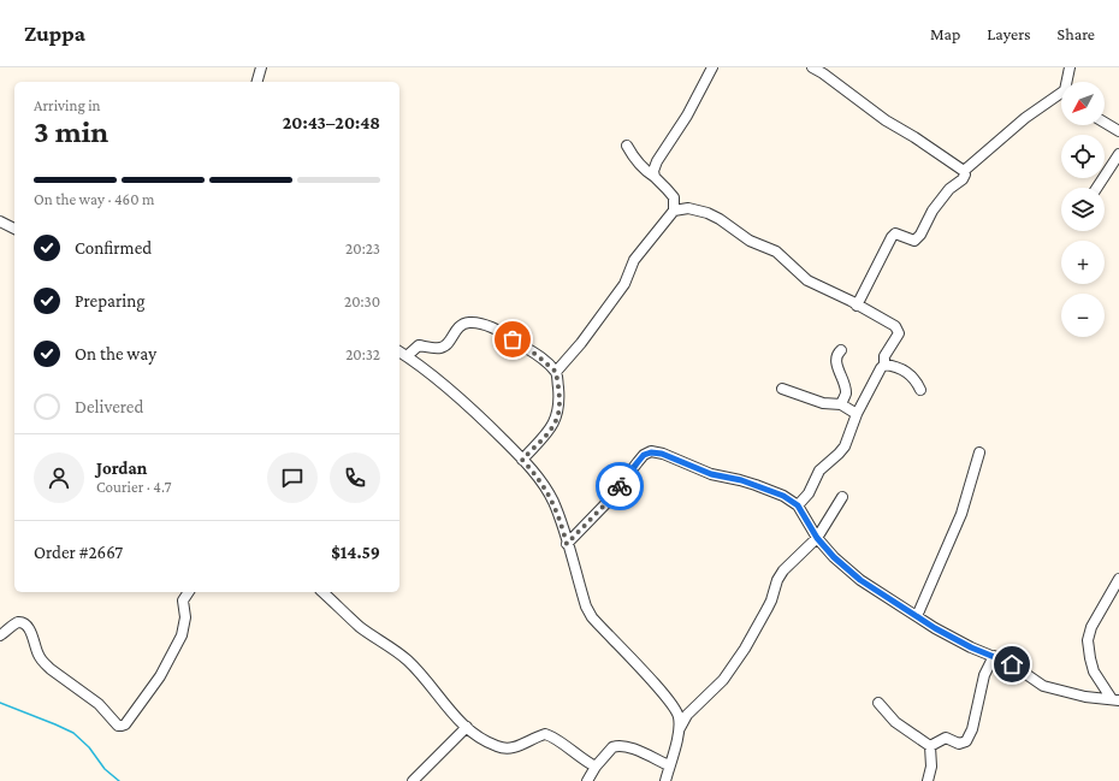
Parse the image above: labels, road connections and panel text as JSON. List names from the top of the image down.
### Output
{
  "north": "bottom left",
  "page": {
    "header": "Zuppa",
    "nav": ["Map", "Layers", "Share"],
    "map_buttons": ["+", "−"],
    "heading": ["3 min", "Arriving in", "20:43–20:48"],
    "panel": [
      "Jordan",
      "Courier · 4.7",
      "Order #2667",
      "$14.59"
    ],
    "bar": "On the way · 460 m",
    "list": [
      ["Confirmed", "20:23"],
      ["Preparing", "20:30"],
      ["On the way", "20:32"],
      "Delivered"
    ]
  }
}
